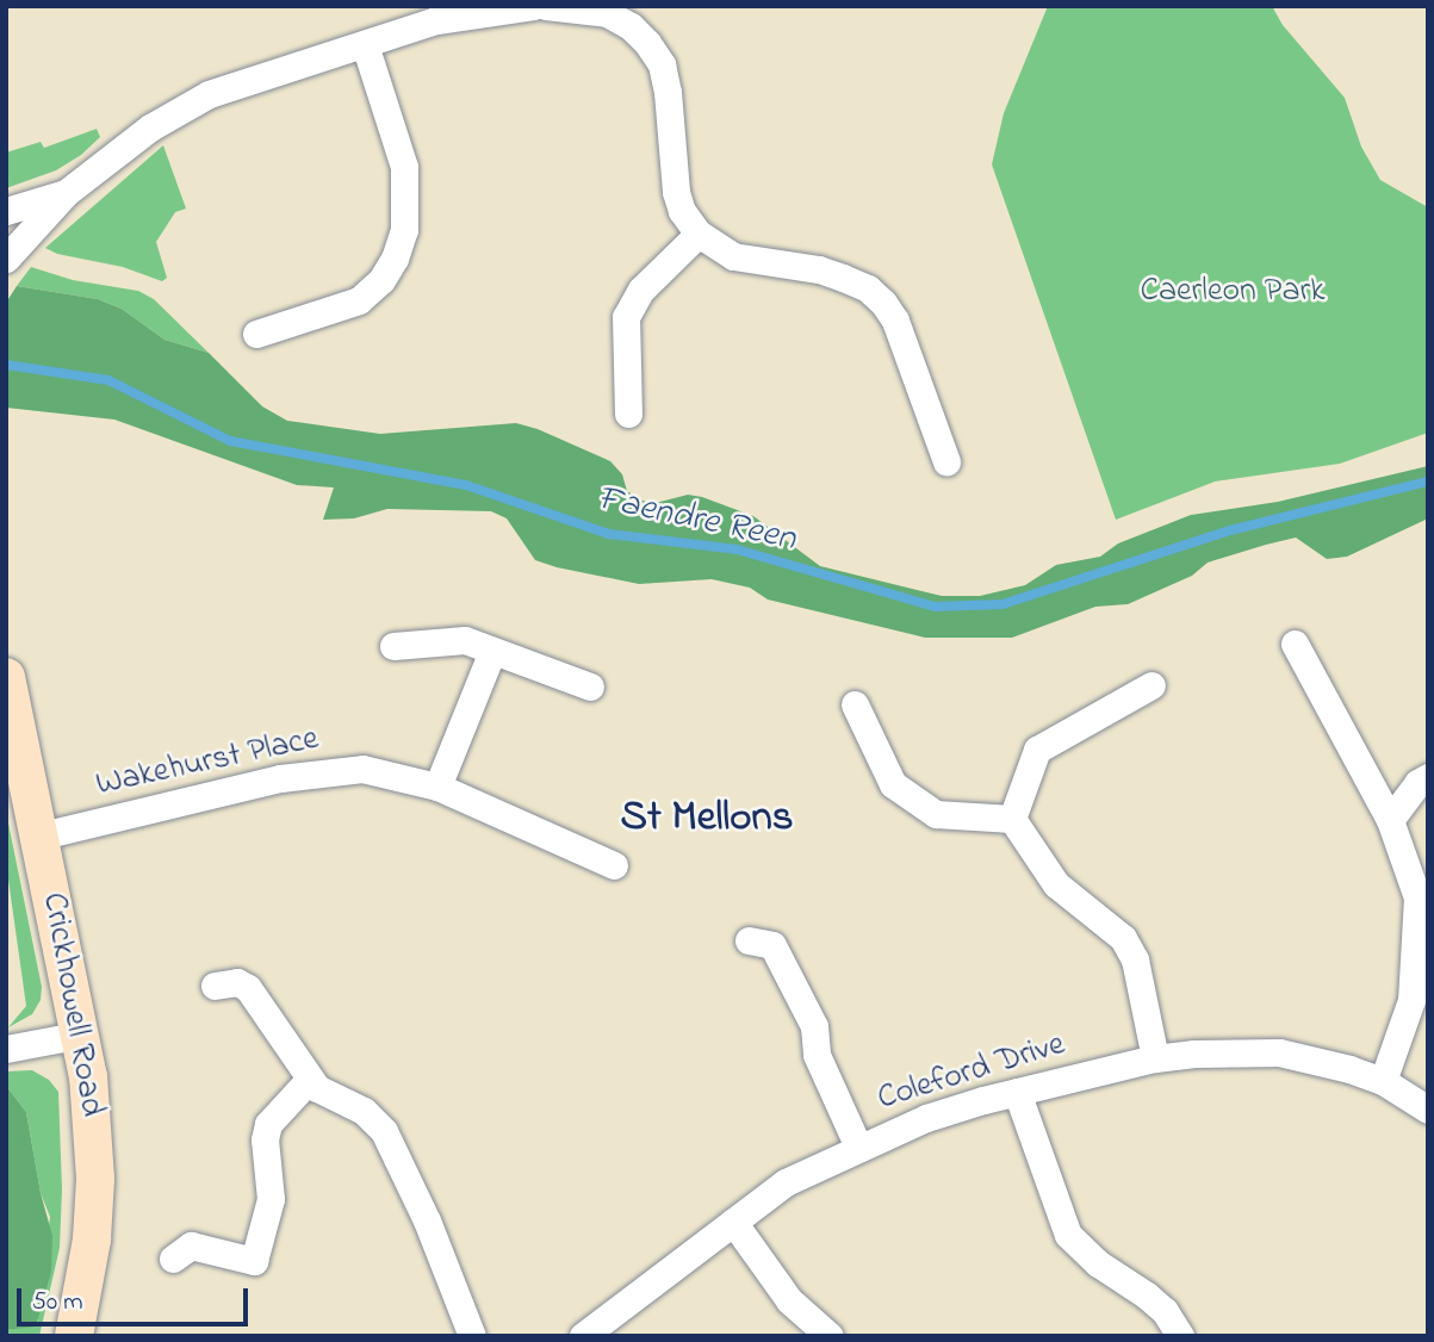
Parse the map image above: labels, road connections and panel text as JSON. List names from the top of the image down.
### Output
{
  "streets": {
    "street": ["Wakehurst Place", "Crickhowell Road", "Coleford Drive"]
  },
  "crossings": [
    ["Wakehurst Place", "Crickhowell Road"]
  ],
  "districts": ["St Mellons"],
  "water": ["Faendre Reen"],
  "parks": ["Caerleon Park"],
  "scale_bar": "50 m"
}
